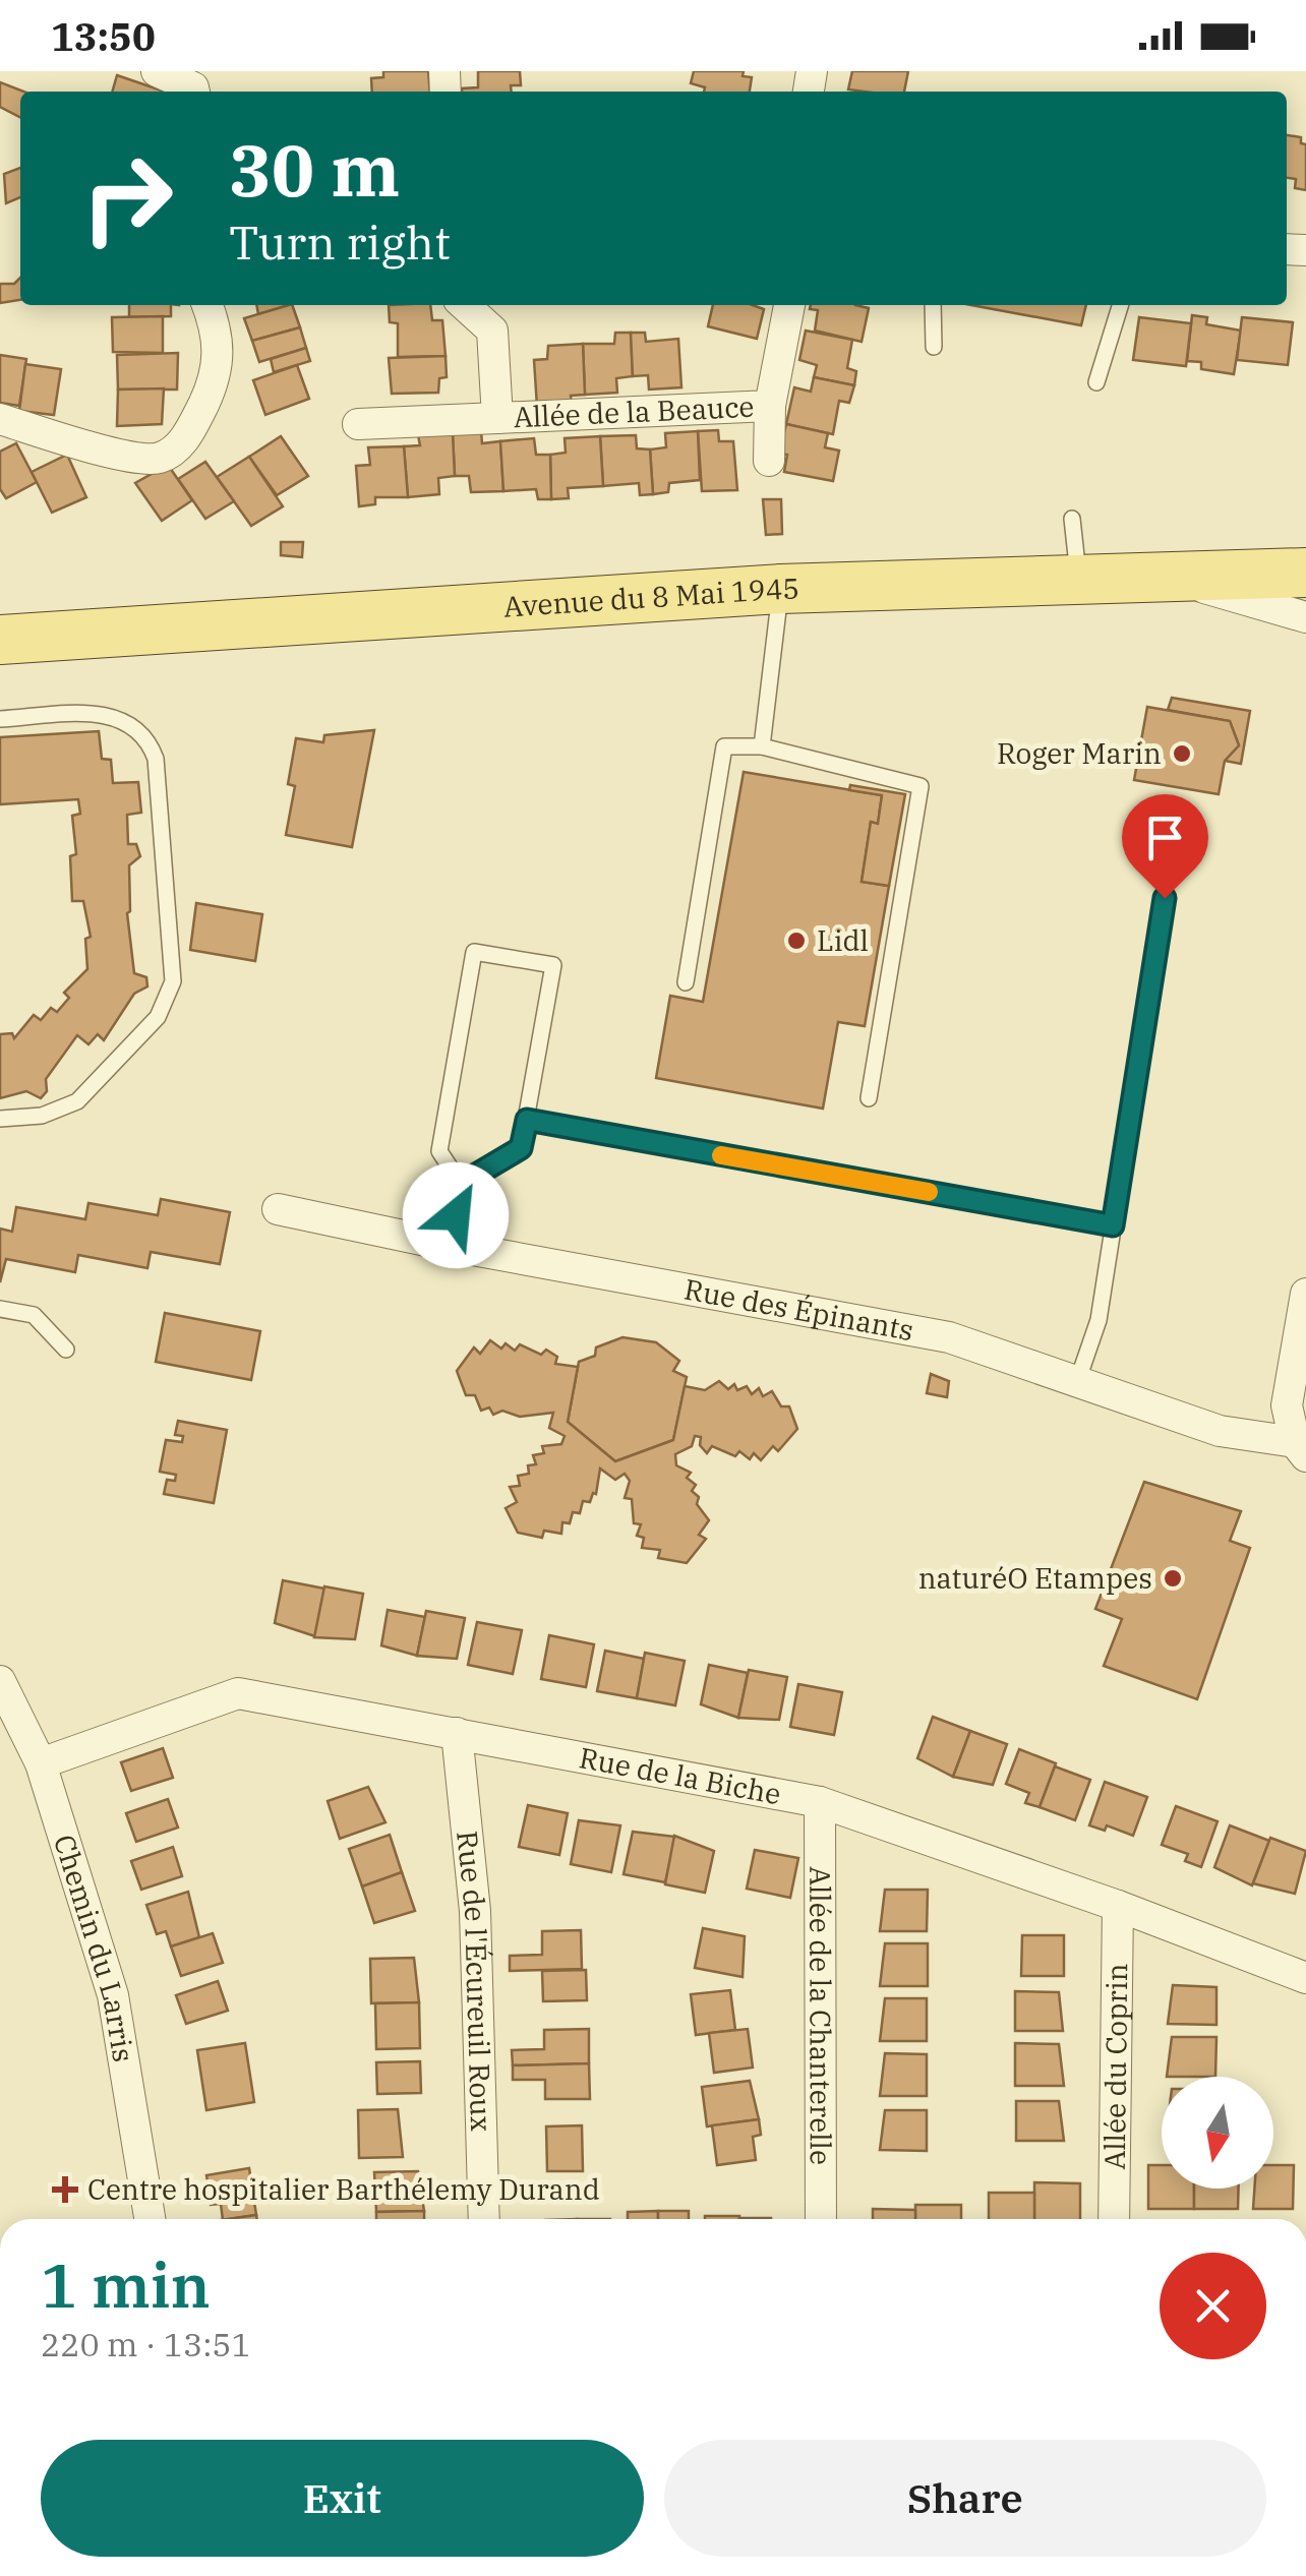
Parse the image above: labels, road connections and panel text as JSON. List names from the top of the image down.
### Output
{
  "streets": {
    "main road": ["Avenue du 8 Mai 1945"],
    "street": [
      "Allée de la Beauce",
      "Rue des Épinants",
      "Rue de la Biche",
      "Chemin du Larris",
      "Rue de l'Écureuil Roux",
      "Allée de la Chanterelle",
      "Allée du Coprin"
    ]
  },
  "crossings": [
    ["Rue de la Biche", "Chemin du Larris"],
    ["Rue de la Biche", "Rue de l'Écureuil Roux"],
    ["Rue de la Biche", "Allée de la Chanterelle"],
    ["Rue de la Biche", "Allée du Coprin"]
  ],
  "places": {
    "other": ["Roger Marin", "Lidl", "naturéO Etampes"],
    "health": ["Centre hospitalier Barthélemy Durand"]
  },
  "north": "bottom",
  "page": {
    "status": "13:50",
    "turn": ["30 m", "Turn right"],
    "heading": ["1 min", "220 m · 13:51"],
    "buttons": ["Exit", "Share"]
  }
}
